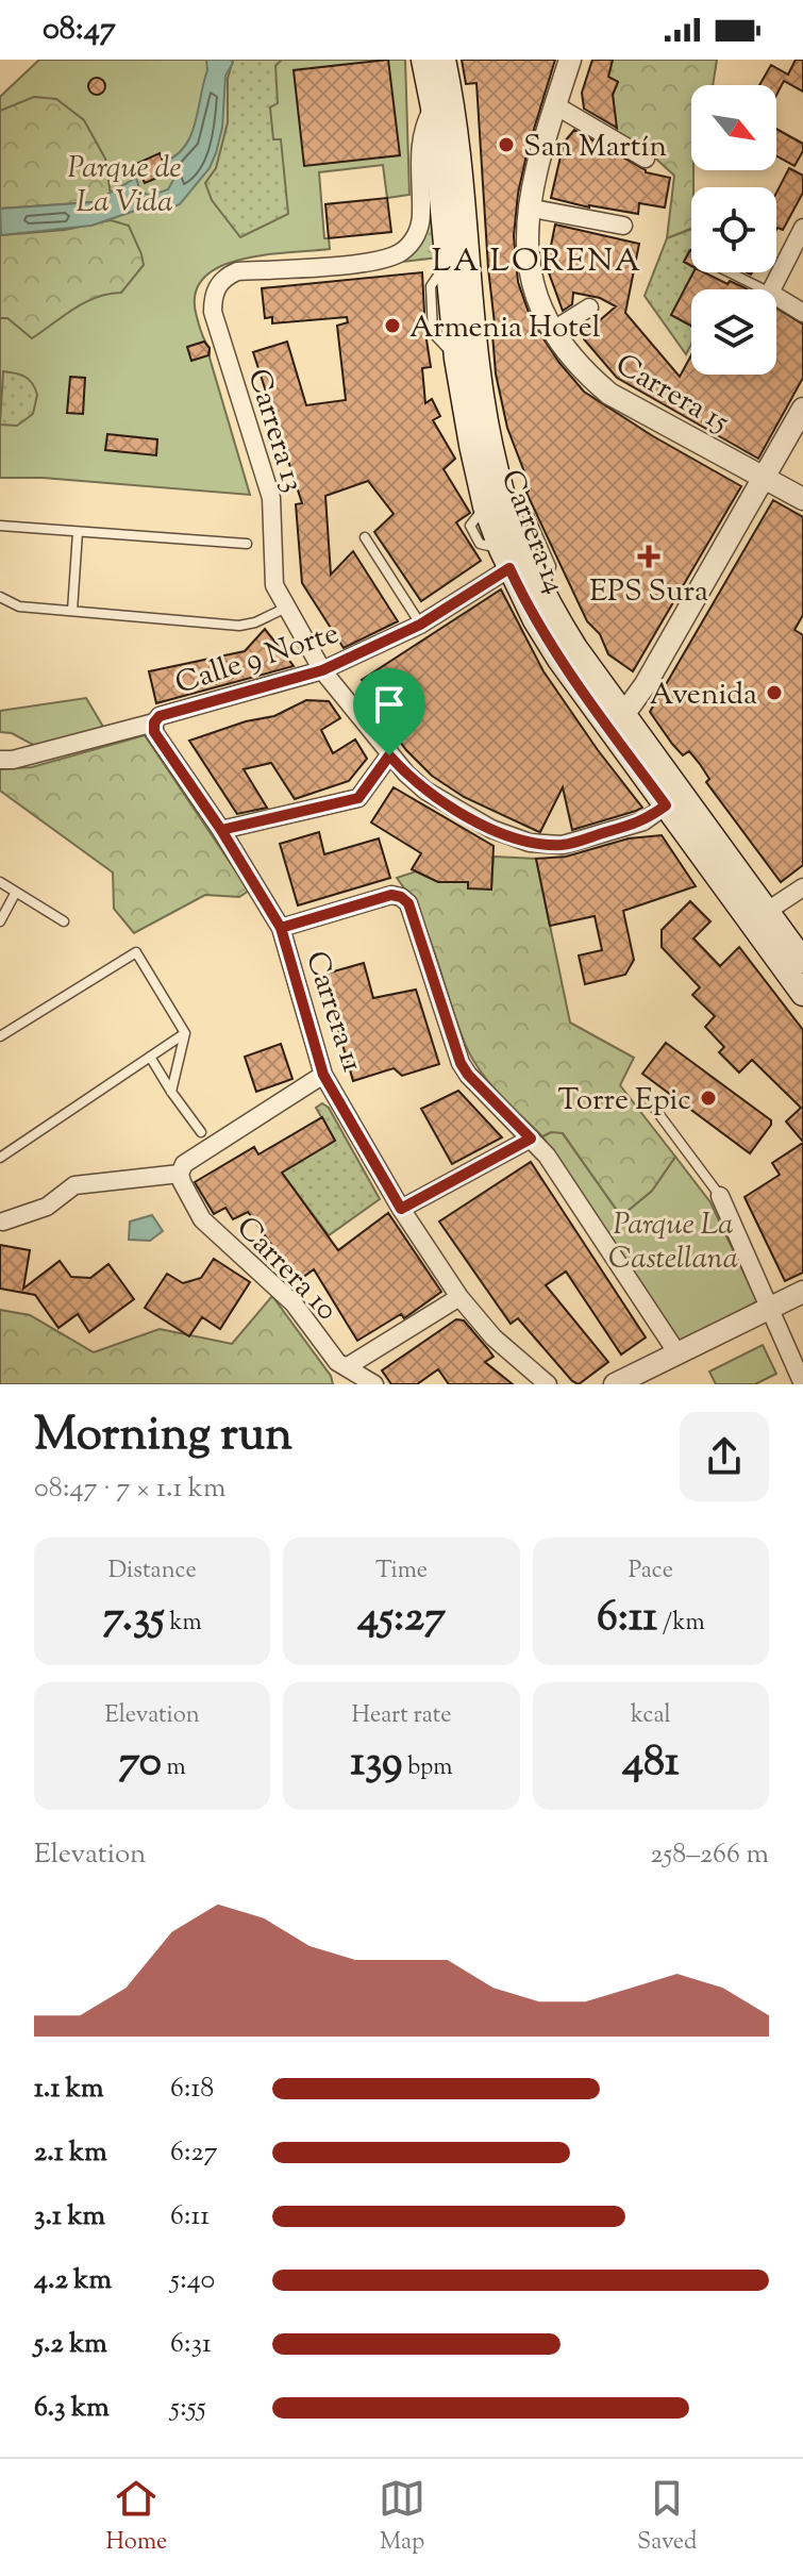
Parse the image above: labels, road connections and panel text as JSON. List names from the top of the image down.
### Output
{
  "streets": {
    "main road": ["Carrera 14"],
    "street": [
      "Carrera 15",
      "Carrera 13",
      "Calle 9 Norte",
      "Carrera 11",
      "Carrera 10"
    ]
  },
  "crossings": [
    ["Carrera 13", "Carrera 14"],
    ["Carrera 13", "Calle 9 Norte"],
    ["Carrera 14", "Calle 9 Norte"],
    ["Calle 9 Norte", "Carrera 11"]
  ],
  "districts": ["LA LORENA"],
  "parks": ["Parque de La Vida", "Parque La Castellana"],
  "places": {
    "other": [
      "San Martín",
      "Armenia Hotel",
      "Avenida",
      "Torre Epic"
    ],
    "health": ["EPS Sura"]
  },
  "north": "bottom right",
  "page": {
    "status": "08:47",
    "heading": ["Morning run", "08:47 · 7 × 1.1 km"],
    "stats": [
      ["Distance", "7.35 km"],
      ["Time", "45:27"],
      ["Pace", "6:11 /km"],
      ["Elevation", "70 m"],
      ["Heart rate", "139 bpm"],
      ["kcal", "481"]
    ],
    "chart": ["Elevation", "258–266 m"],
    "list": [
      {
        "name": "1.1 km",
        "note": "6:18"
      },
      {
        "name": "2.1 km",
        "note": "6:27"
      },
      {
        "name": "3.1 km",
        "note": "6:11"
      },
      {
        "name": "4.2 km",
        "note": "5:40"
      },
      {
        "name": "5.2 km",
        "note": "6:31"
      },
      {
        "name": "6.3 km",
        "note": "5:55"
      }
    ],
    "tabs": ["Home", "Map", "Saved"]
  }
}
